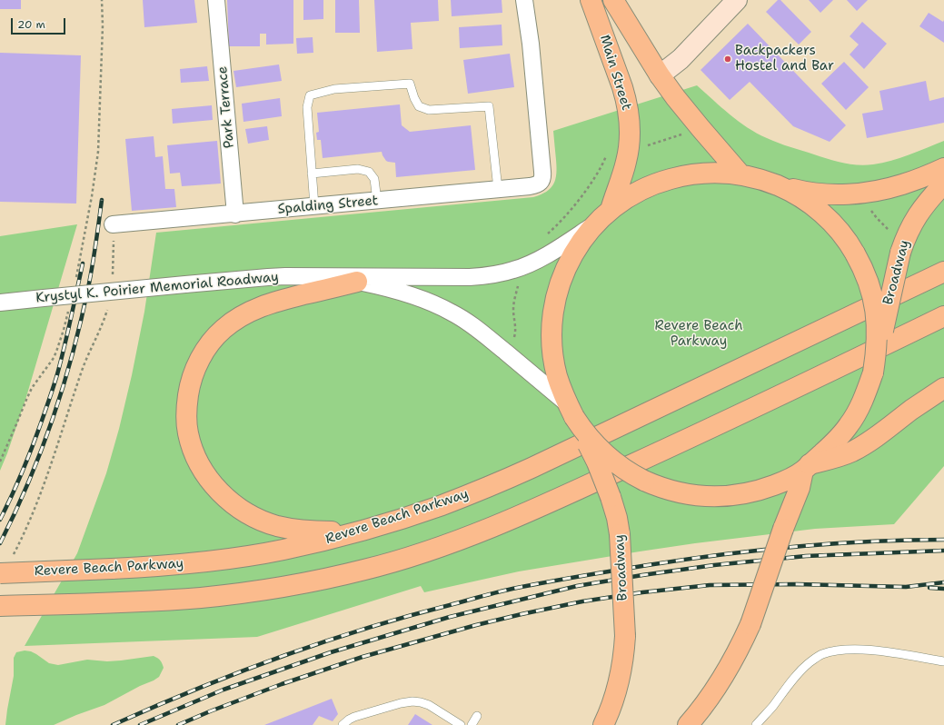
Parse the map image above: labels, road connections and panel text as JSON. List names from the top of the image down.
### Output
{
  "streets": {
    "main road": ["Main Street", "Broadway", "Revere Beach Parkway"],
    "street": ["Park Terrace", "Spalding Street", "Krystyl K. Poirier Memorial Roadway"]
  },
  "crossings": [
    ["Park Terrace", "Spalding Street"],
    ["Broadway", "Krystyl K. Poirier Memorial Roadway"]
  ],
  "parks": ["Revere Beach Parkway"],
  "places": ["Backpackers Hostel and Bar"],
  "scale_bar": "20 m"
}
